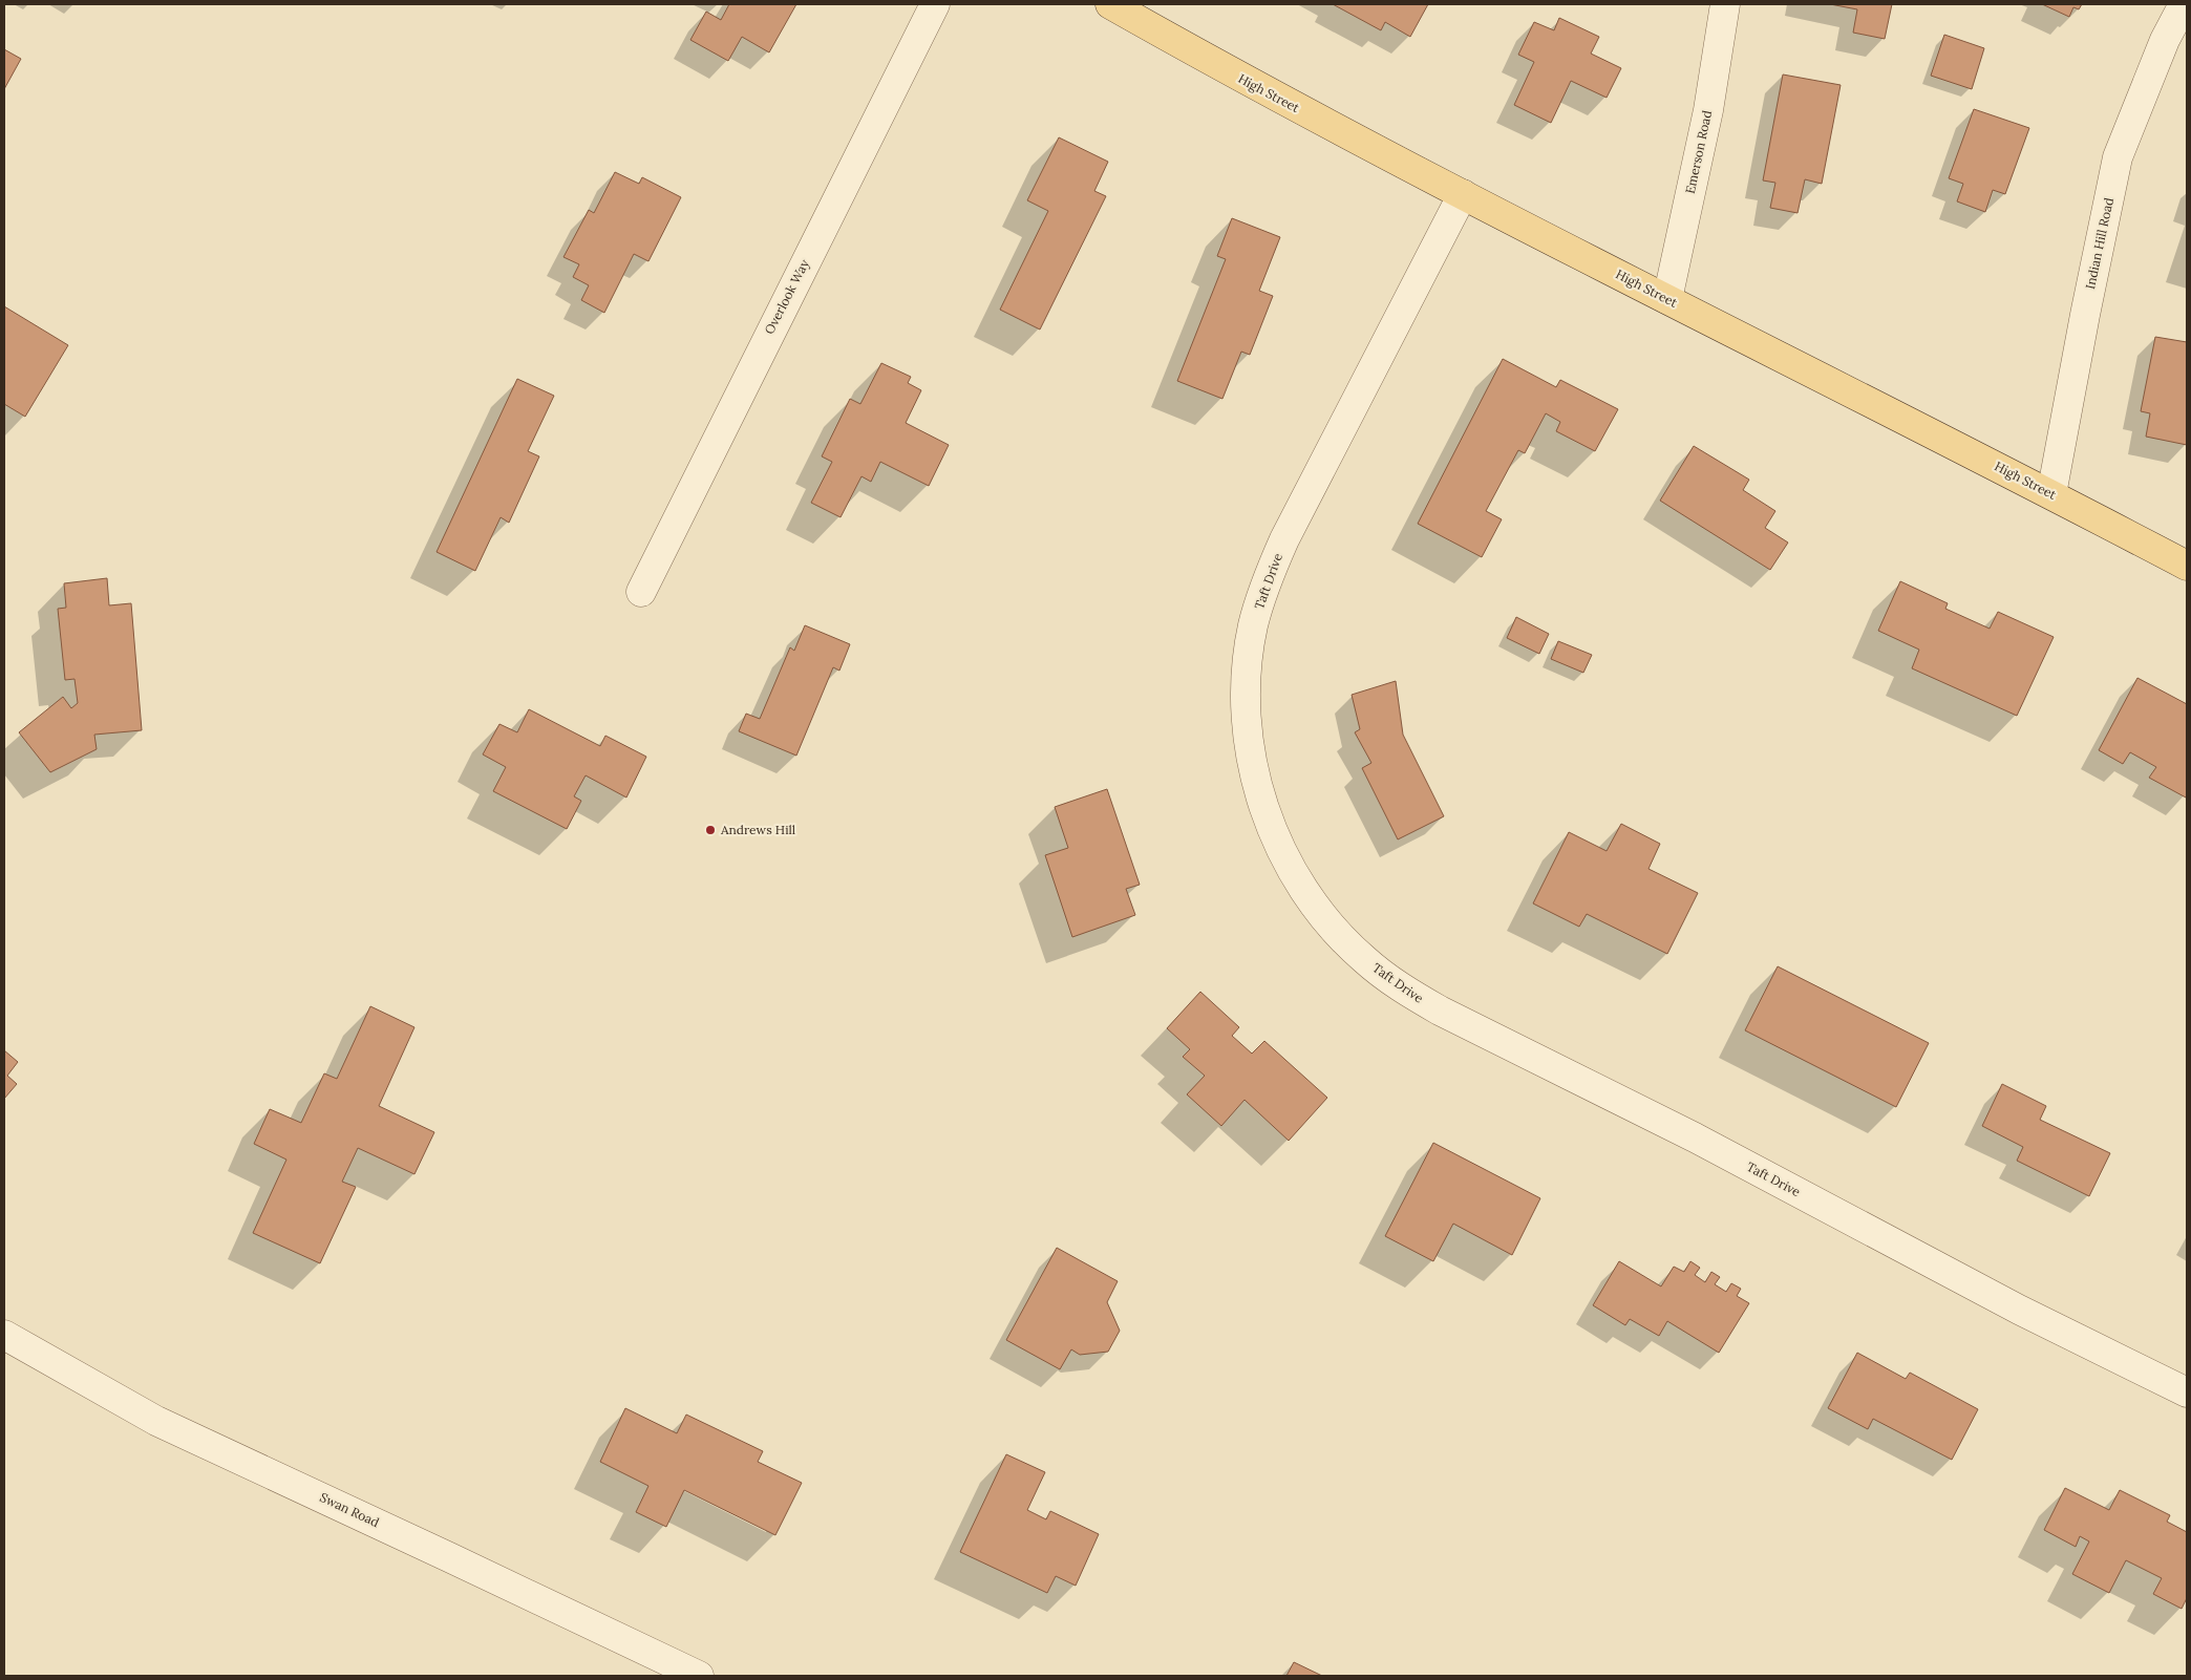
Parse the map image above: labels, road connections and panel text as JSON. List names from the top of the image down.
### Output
{
  "streets": {
    "main road": ["High Street"],
    "street": [
      "Emerson Road",
      "Indian Hill Road",
      "Overlook Way",
      "Taft Drive",
      "Swan Road"
    ]
  },
  "crossings": [
    ["High Street", "Emerson Road"],
    ["High Street", "Indian Hill Road"],
    ["High Street", "Taft Drive"]
  ],
  "places": ["Andrews Hill"]
}
